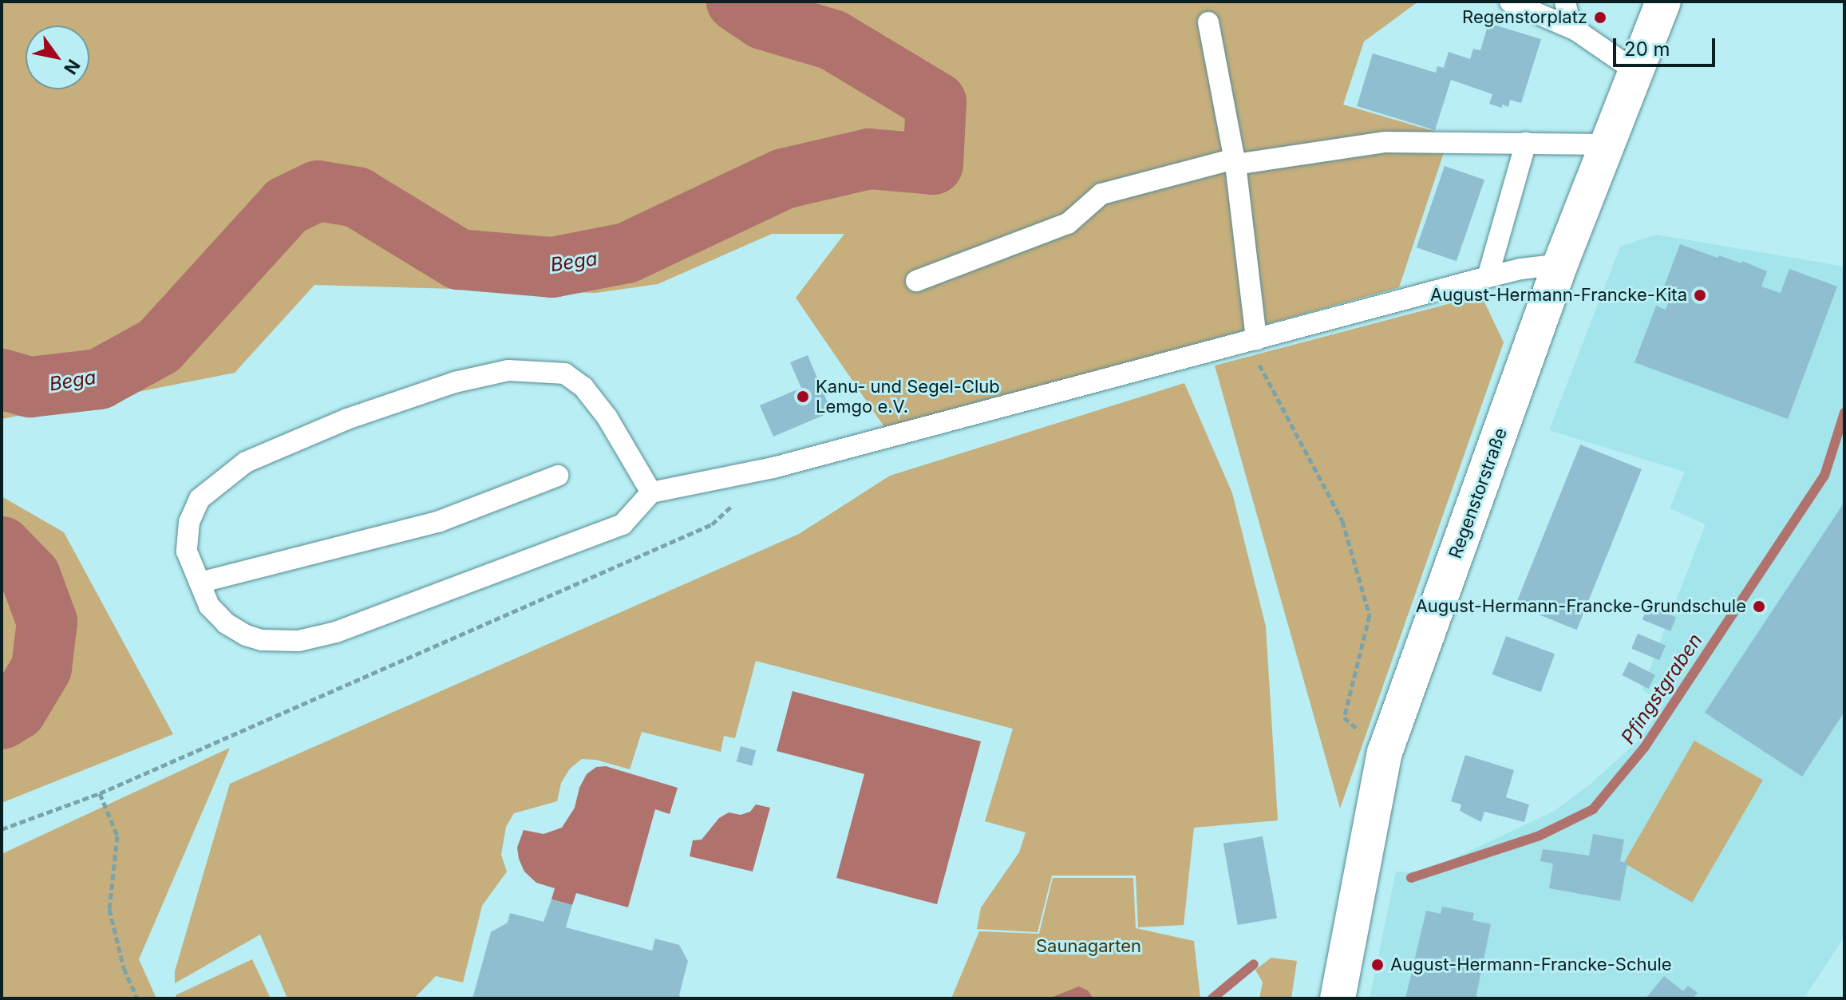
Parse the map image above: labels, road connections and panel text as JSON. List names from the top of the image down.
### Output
{
  "streets": {
    "street": ["Regenstorstraße"]
  },
  "water": ["Bega", "Pfingstgraben"],
  "parks": ["Saunagarten"],
  "places": [
    "Regenstorplatz",
    "August-Hermann-Francke-Kita",
    "Kanu- und Segel-Club Lemgo e.V.",
    "August-Hermann-Francke-Grundschule",
    "August-Hermann-Francke-Schule"
  ],
  "scale_bar": "20 m",
  "north": "bottom right"
}
